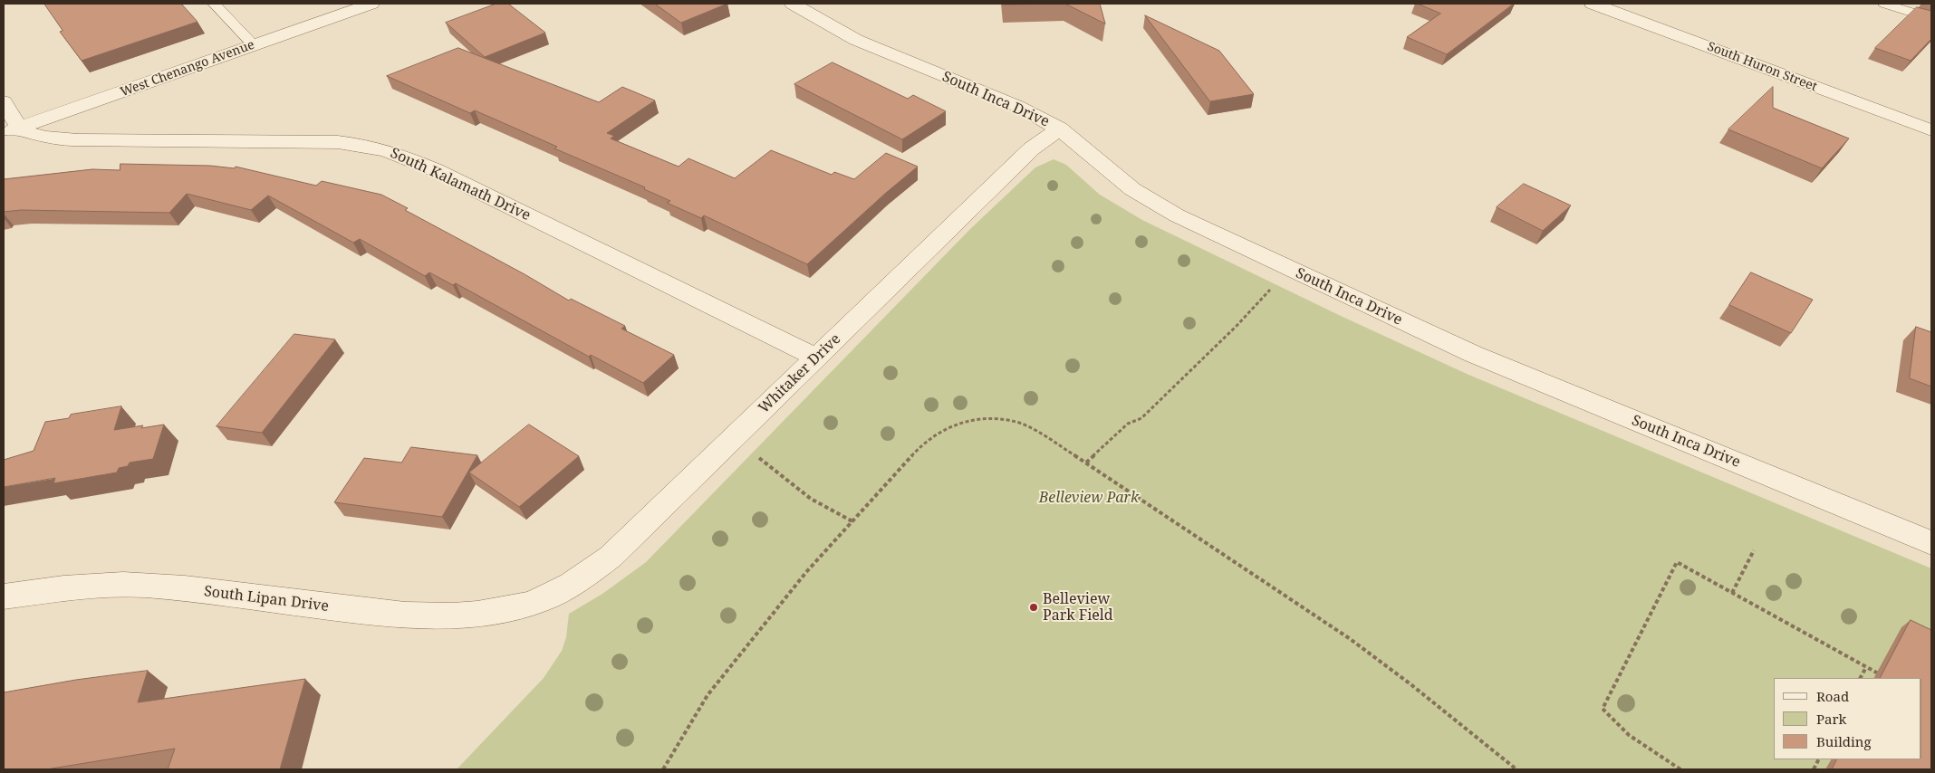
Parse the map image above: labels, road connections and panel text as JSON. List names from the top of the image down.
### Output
{
  "streets": {
    "street": [
      "South Huron Street",
      "West Chenango Avenue",
      "South Inca Drive",
      "South Kalamath Drive",
      "Whitaker Drive",
      "South Lipan Drive"
    ]
  },
  "crossings": [
    ["West Chenango Avenue", "South Kalamath Drive"],
    ["South Inca Drive", "Whitaker Drive"],
    ["South Kalamath Drive", "Whitaker Drive"],
    ["Whitaker Drive", "South Lipan Drive"]
  ],
  "parks": ["Belleview Park"],
  "places": ["Belleview Park Field"],
  "legend": ["Road", "Park", "Building"]
}
